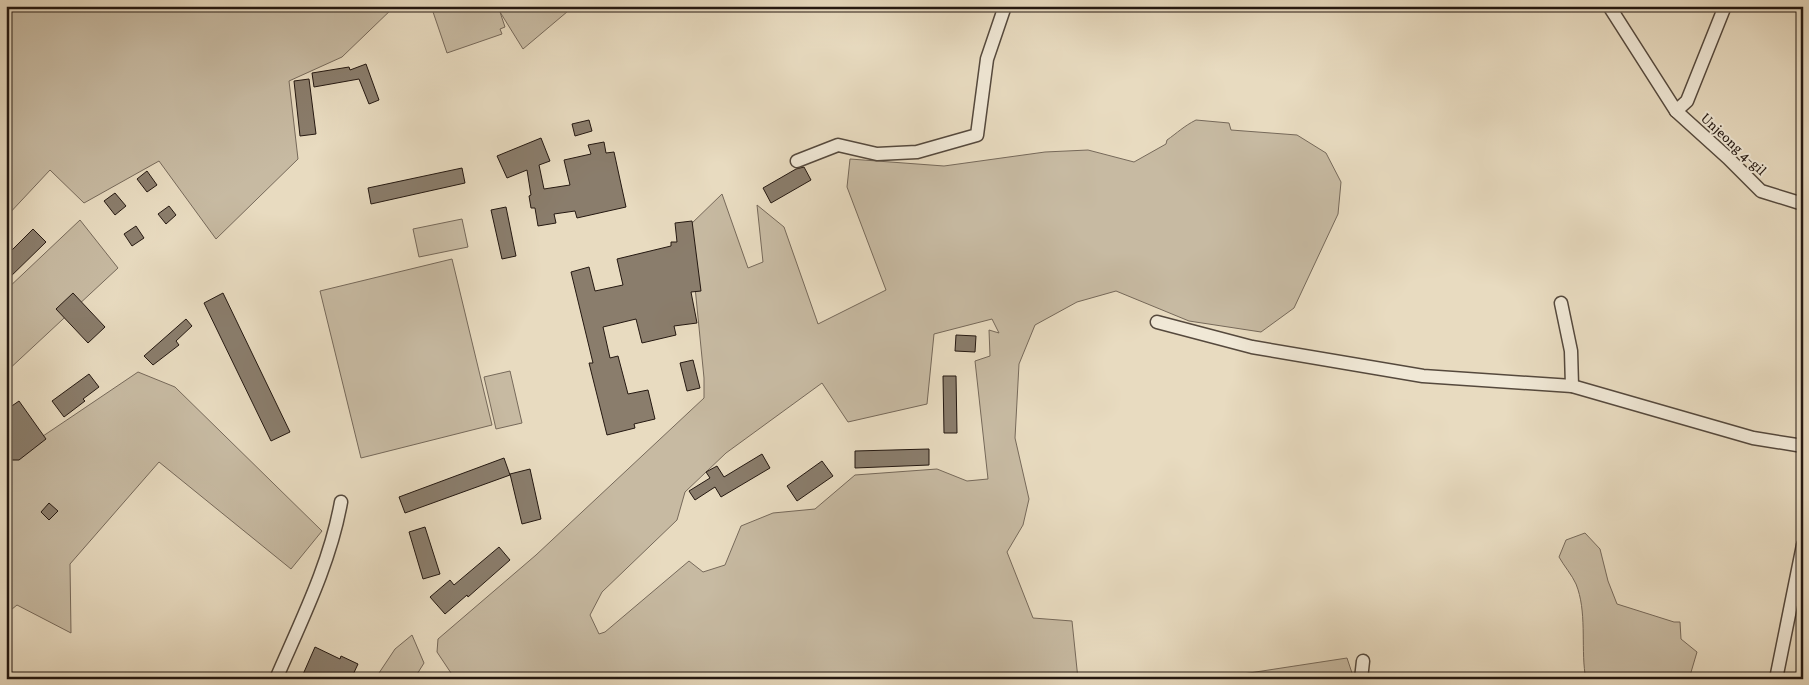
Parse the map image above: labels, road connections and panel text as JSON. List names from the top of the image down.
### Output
{
  "streets": {
    "street": ["Unjeong 4-gil"]
  }
}
